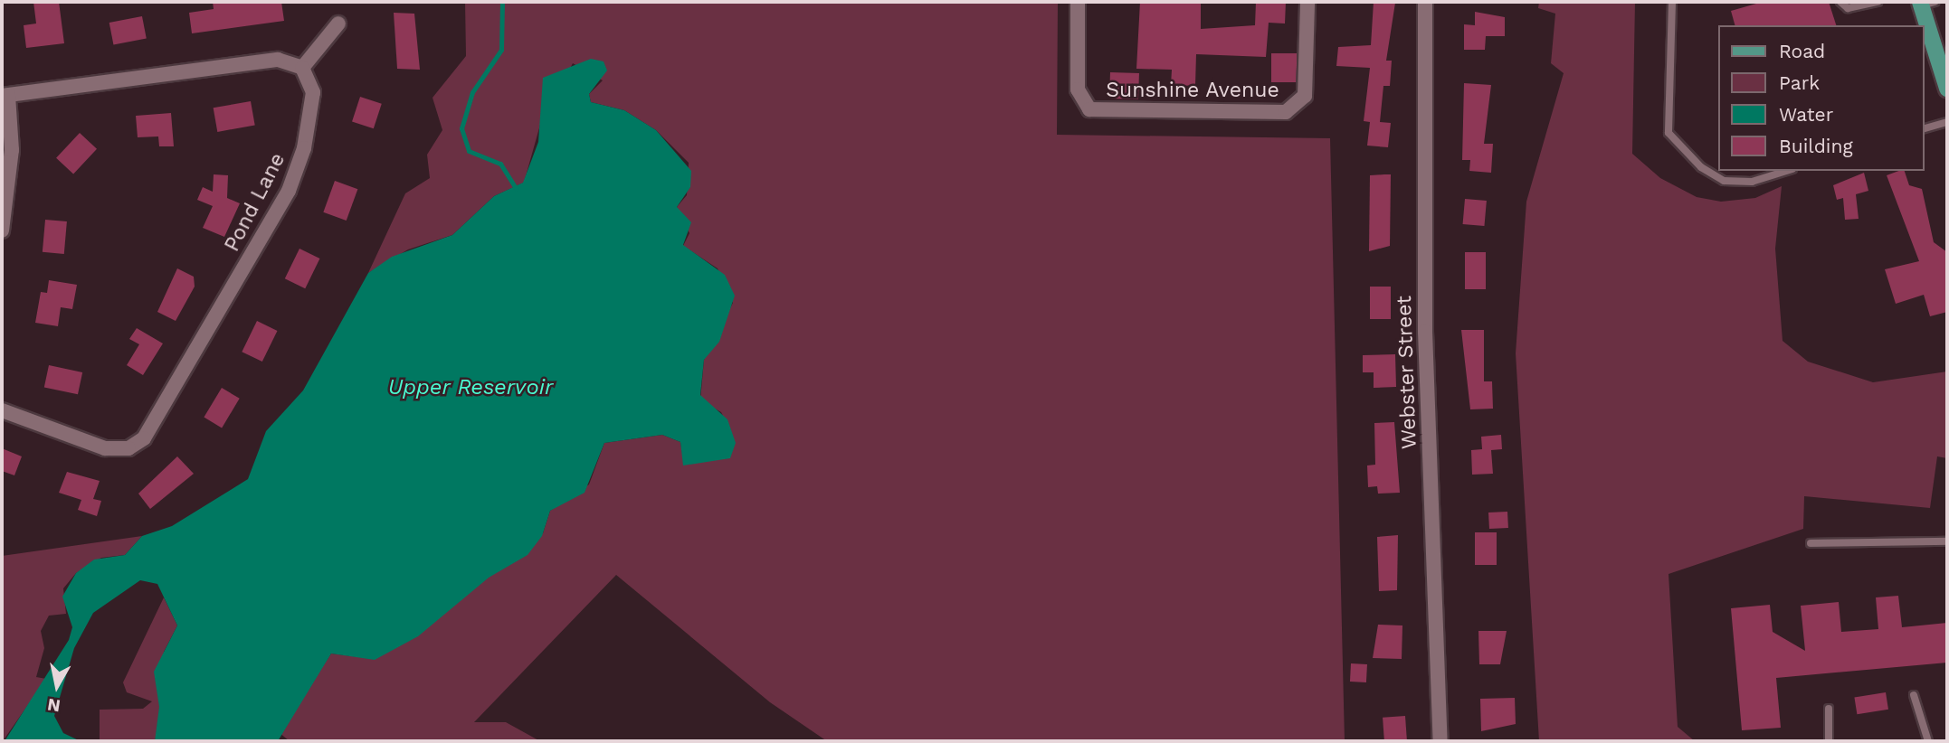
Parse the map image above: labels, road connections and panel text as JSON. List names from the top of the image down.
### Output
{
  "streets": {
    "street": ["Sunshine Avenue", "Pond Lane", "Webster Street"]
  },
  "water": ["Upper Reservoir"],
  "legend": [
    "Road",
    "Park",
    "Water",
    "Building"
  ],
  "north": "bottom"
}
